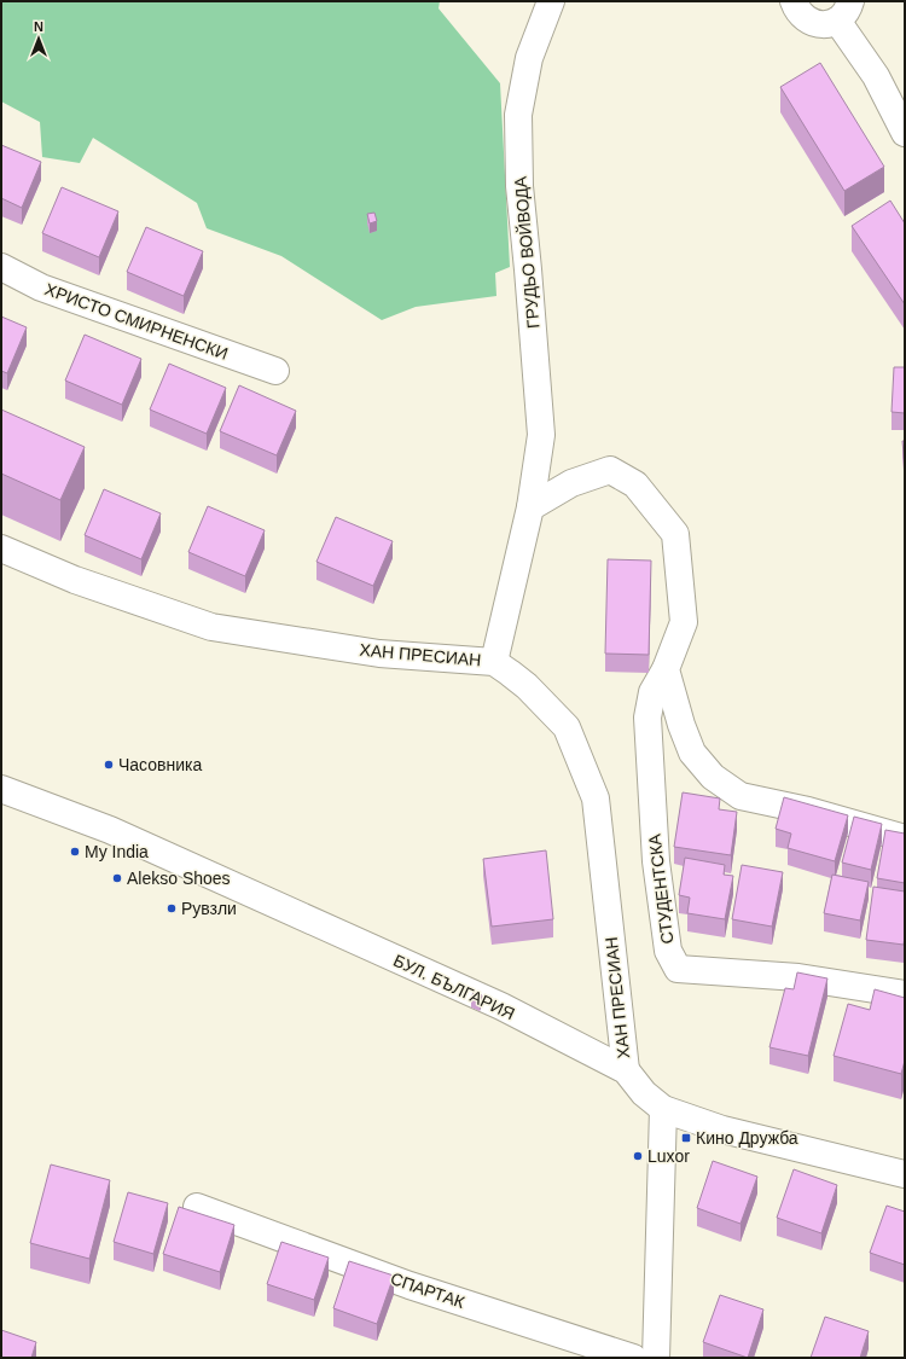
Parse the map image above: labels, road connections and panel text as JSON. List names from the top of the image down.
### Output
{
  "streets": {
    "street": [
      "ГРУДЬО ВОЙВОДА",
      "ХРИСТО СМИРНЕНСКИ",
      "ХАН ПРЕСИАН",
      "СТУДЕНТСКА",
      "БУЛ. БЪЛГАРИЯ",
      "СПАРТАК"
    ]
  },
  "crossings": [
    ["ГРУДЬО ВОЙВОДА", "ХАН ПРЕСИАН"],
    ["ХАН ПРЕСИАН", "БУЛ. БЪЛГАРИЯ"]
  ],
  "places": {
    "other": [
      "Часовника",
      "My India",
      "Alekso Shoes",
      "Рувзли",
      "Luxor"
    ],
    "transit": ["Кино Дружба"]
  },
  "north": "top"
}
